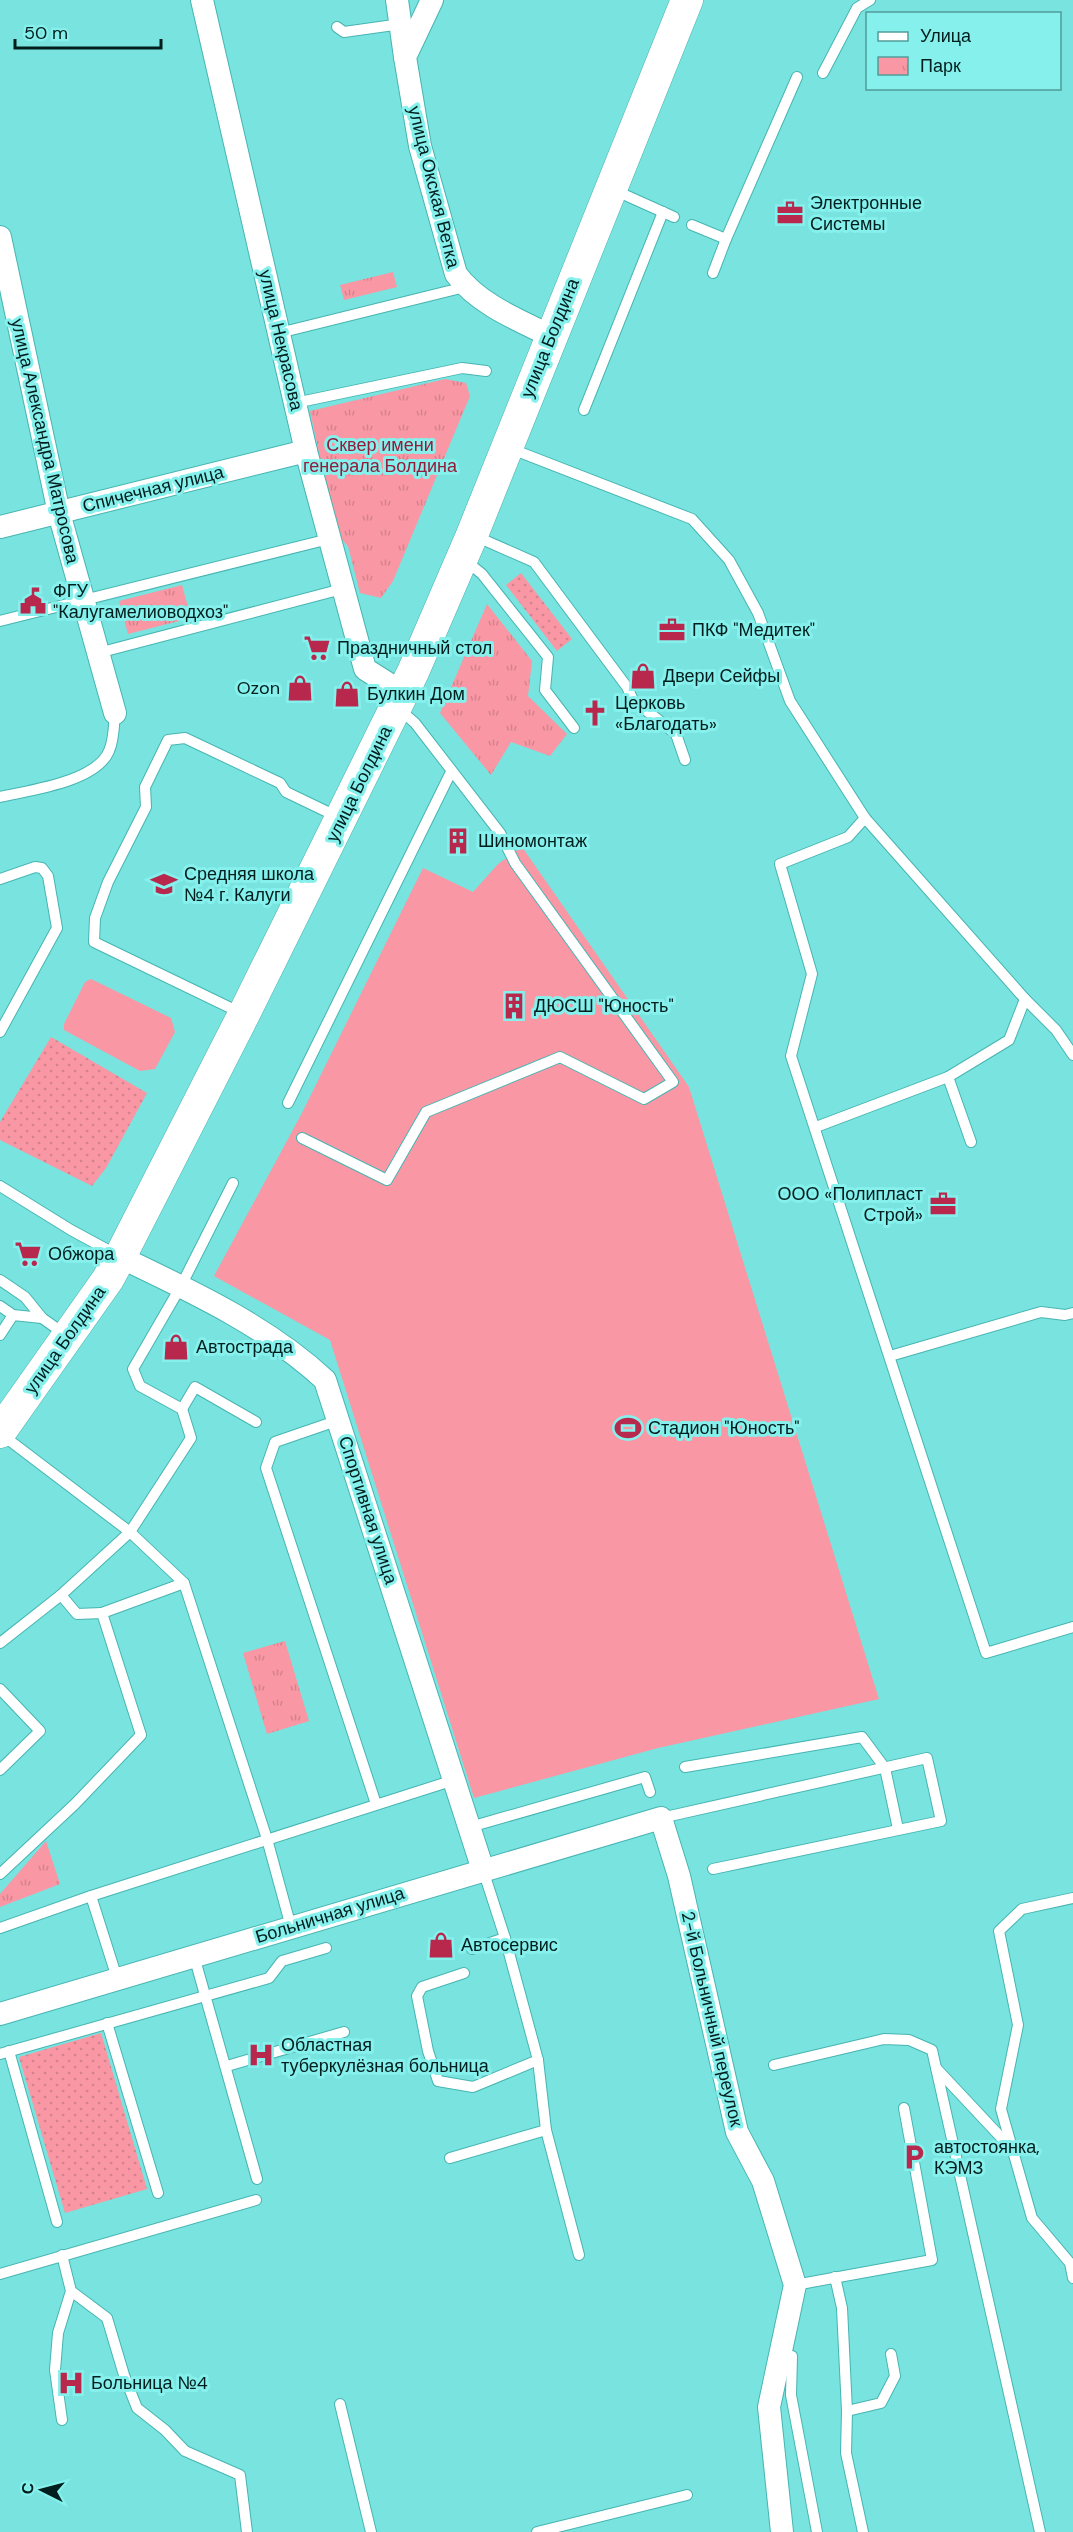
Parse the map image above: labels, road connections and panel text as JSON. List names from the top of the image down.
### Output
{
  "streets": {
    "main road": ["улица Болдина"],
    "street": [
      "улица Окская Ветка",
      "улица Некрасова",
      "улица Александра Матросова",
      "Спичечная улица",
      "Спортивная улица",
      "Больничная улица",
      "2-й Больничный переулок"
    ]
  },
  "crossings": [
    ["улица Окская Ветка", "улица Болдина"],
    ["улица Болдина", "улица Некрасова"],
    ["улица Болдина", "Спортивная улица"],
    ["улица Некрасова", "Спичечная улица"],
    ["улица Александра Матросова", "Спичечная улица"],
    ["Спортивная улица", "Больничная улица"],
    ["Больничная улица", "2-й Больничный переулок"]
  ],
  "parks": ["Сквер имени генерала Болдина"],
  "places": {
    "office": ["Электронные Системы", "ПКФ \"Медитек\"", "ООО «Полипласт Строй»"],
    "public building": ["ФГУ \"Калугамелиоводхоз\""],
    "supermarket": ["Праздничный стол", "Обжора"],
    "shop": [
      "Двери Сейфы",
      "Ozon",
      "Булкин Дом",
      "Автострада",
      "Автосервис"
    ],
    "church": ["Церковь «Благодать»"],
    "building": ["Шиномонтаж", "ДЮСШ \"Юность\""],
    "school or university": ["Средняя школа №4 г. Калуги"],
    "sports": ["Стадион \"Юность\""],
    "hospital": ["Областная туберкулёзная больница", "Больница №4"],
    "parking": ["автостоянка, КЭМЗ"]
  },
  "legend": ["Улица", "Парк"],
  "scale_bar": "50 m",
  "north": "left"
}
